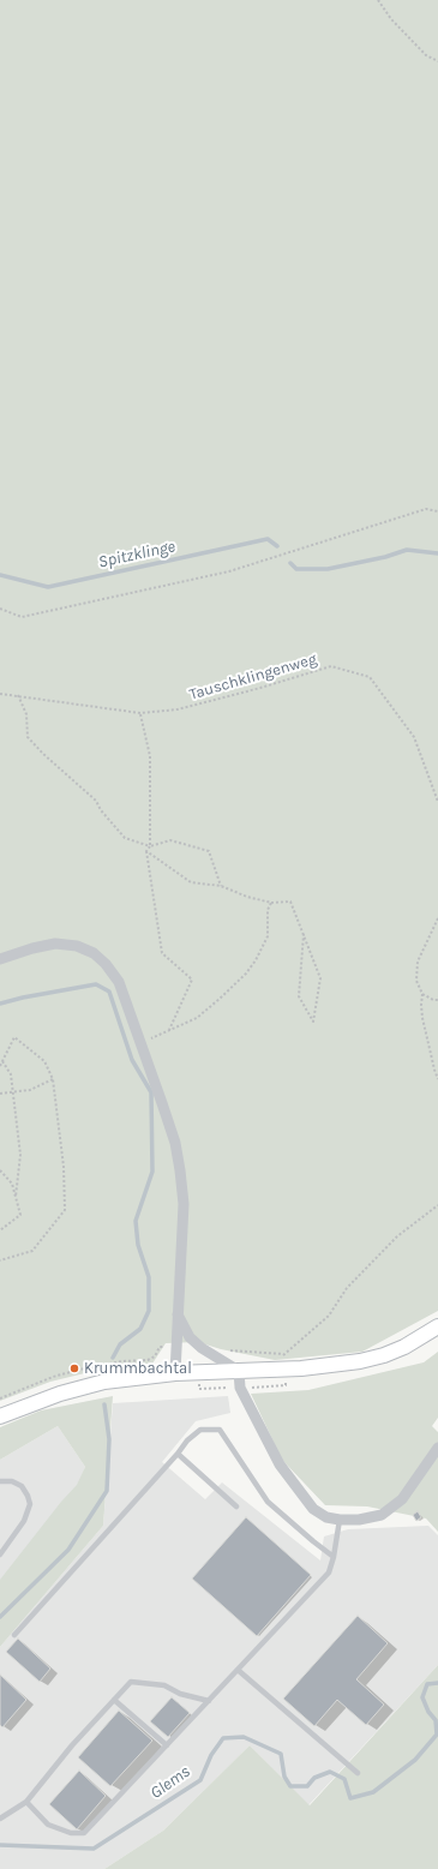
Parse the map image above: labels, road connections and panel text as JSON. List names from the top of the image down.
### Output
{
  "streets": {
    "path": ["Tauschklingenweg"]
  },
  "water": ["Spitzklinge", "Glems"],
  "places": ["Krummbachtal"]
}
